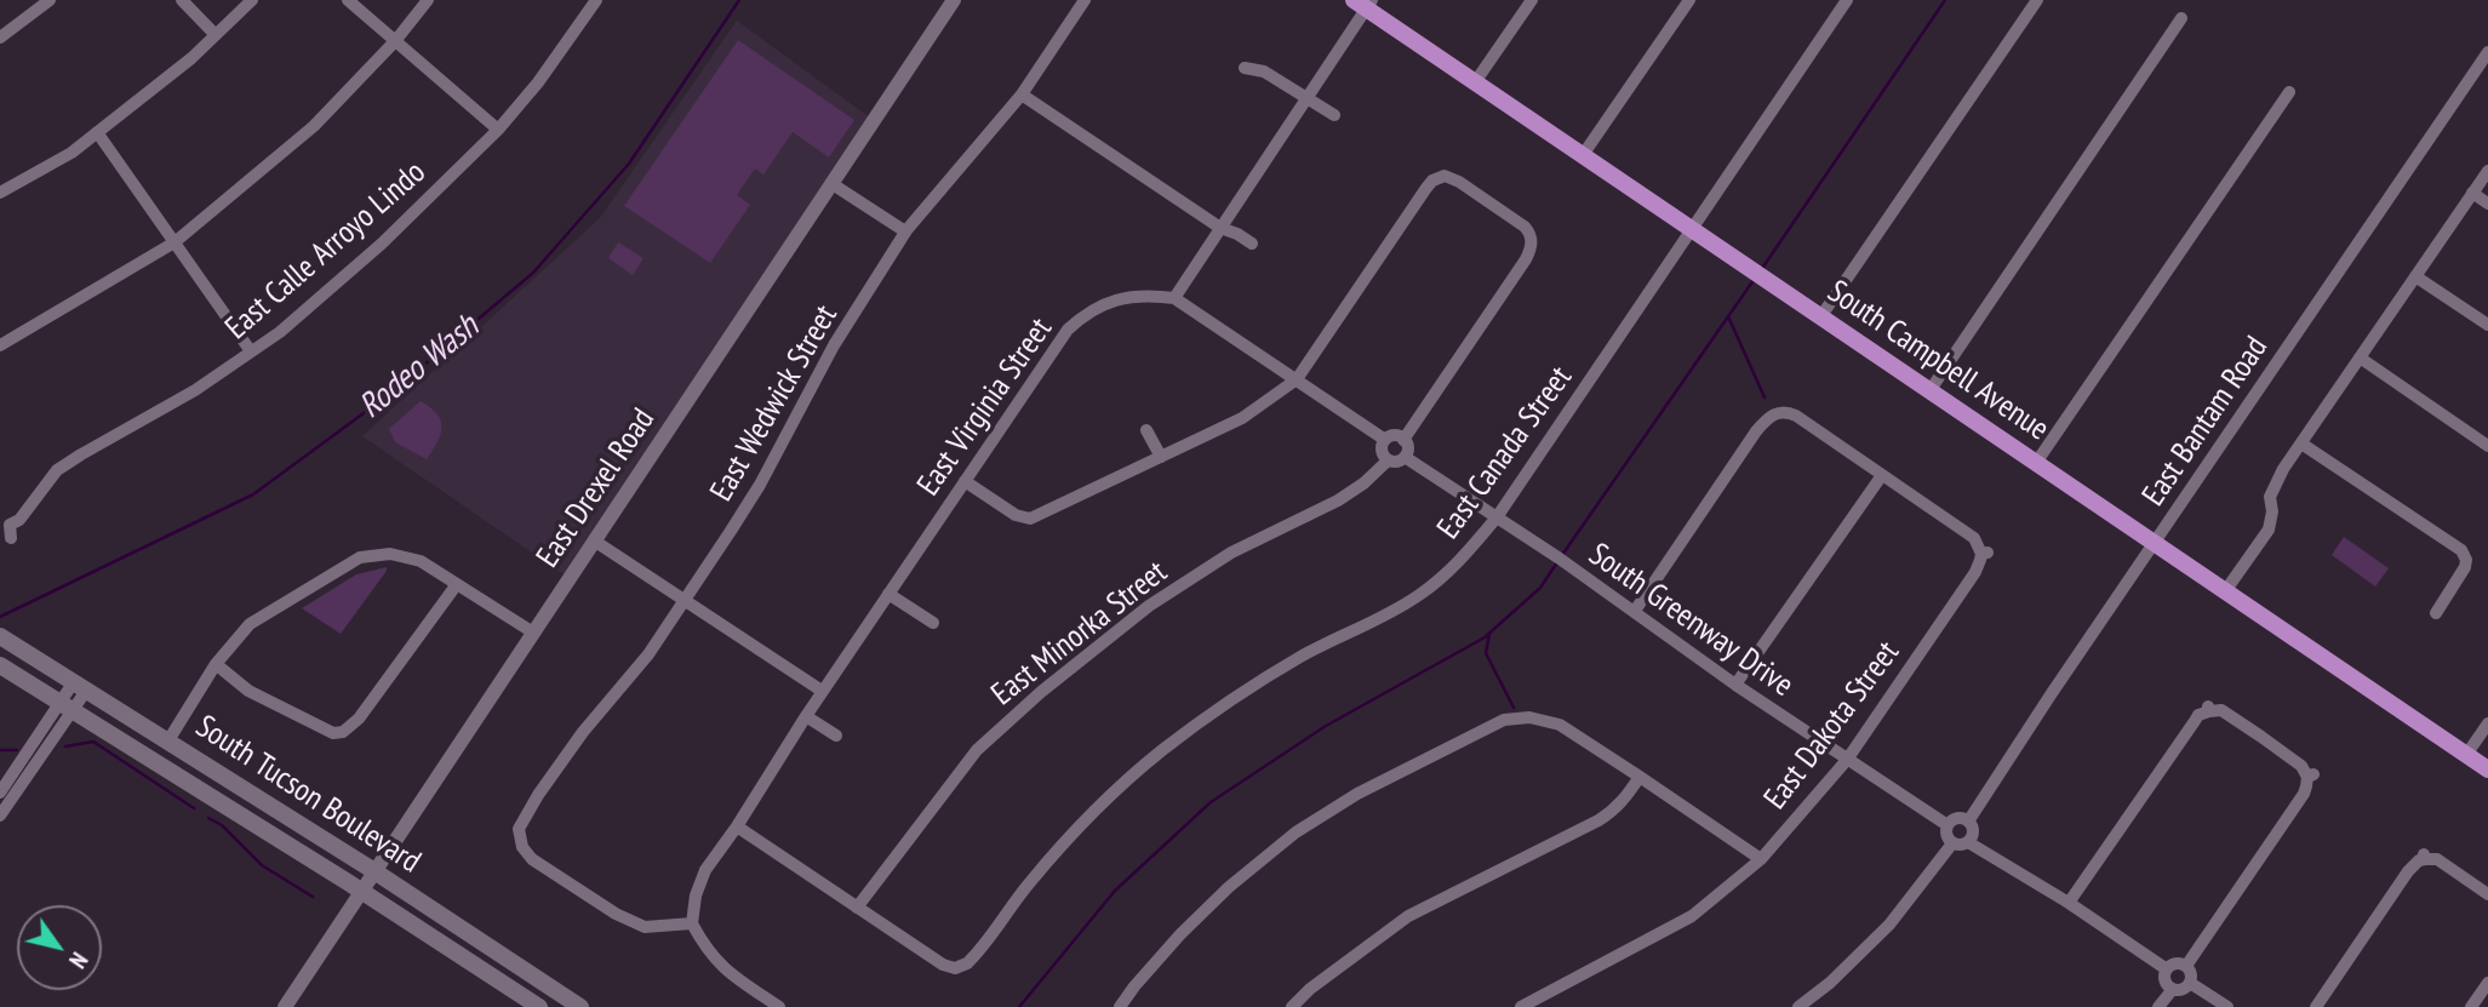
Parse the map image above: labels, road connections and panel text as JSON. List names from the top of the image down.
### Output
{
  "streets": {
    "main road": ["South Campbell Avenue", "South Tucson Boulevard"],
    "street": [
      "East Calle Arroyo Lindo",
      "East Wedwick Street",
      "East Virginia Street",
      "East Bantam Road",
      "East Canada Street",
      "East Drexel Road",
      "South Greenway Drive",
      "East Minorka Street",
      "East Dakota Street"
    ]
  },
  "crossings": [
    ["South Campbell Avenue", "East Bantam Road"],
    ["South Campbell Avenue", "East Canada Street"],
    ["East Wedwick Street", "East Virginia Street"],
    ["East Bantam Road", "South Greenway Drive"],
    ["East Canada Street", "South Greenway Drive"],
    ["East Canada Street", "East Minorka Street"],
    ["East Drexel Road", "South Tucson Boulevard"],
    ["South Greenway Drive", "East Minorka Street"],
    ["South Greenway Drive", "East Dakota Street"]
  ],
  "water": ["Rodeo Wash"],
  "north": "bottom right"
}
